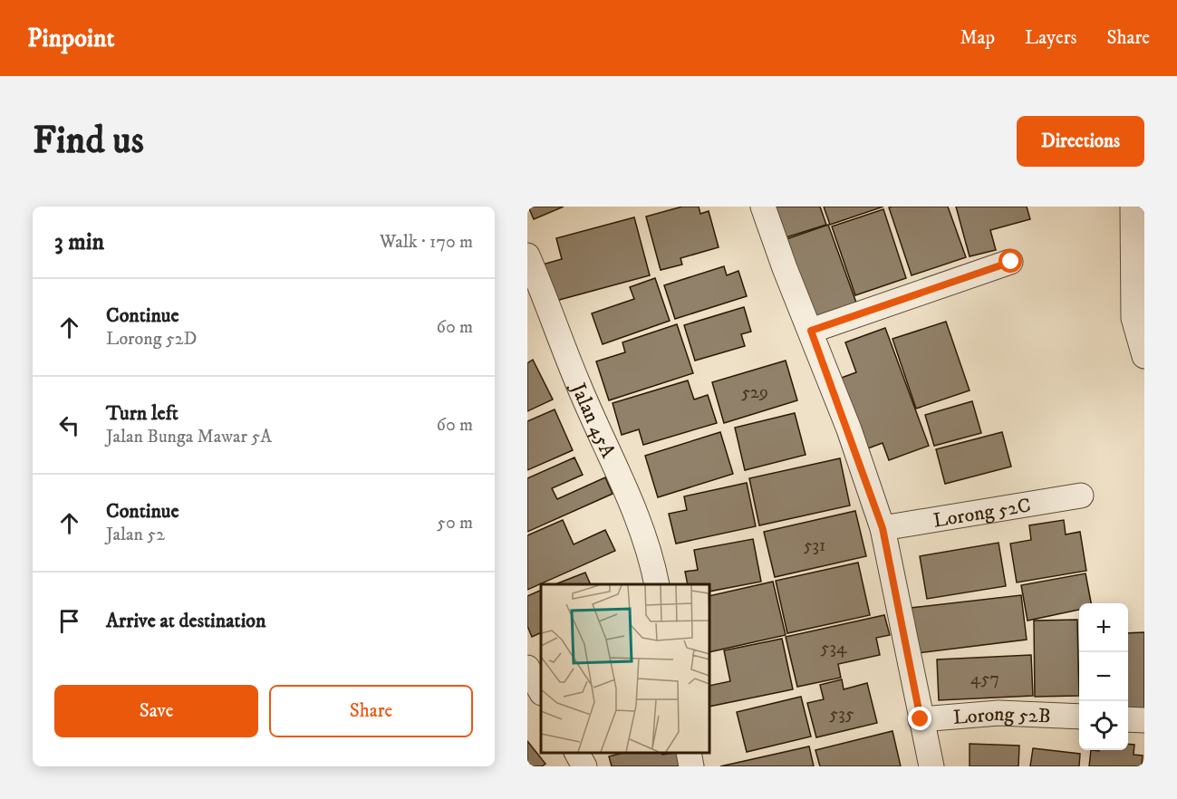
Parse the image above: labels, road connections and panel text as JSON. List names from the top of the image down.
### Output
{
  "streets": {
    "street": ["Jalan 45A", "Lorong 52C", "Lorong 52B"]
  },
  "house_numbers": [
    "529",
    "531",
    "534",
    "457",
    "535"
  ],
  "page": {
    "header": "Pinpoint",
    "nav": ["Map", "Layers", "Share"],
    "buttons": [
      "Directions",
      ["Save", "Share"]
    ],
    "title": "Find us",
    "heading": ["3 min", "Walk · 170 m"],
    "list": [
      ["Continue", "Lorong 52D", "60 m"],
      ["Turn left", "Jalan Bunga Mawar 5A", "60 m"],
      ["Continue", "Jalan 52", "50 m"],
      "Arrive at destination"
    ],
    "map_buttons": ["+", "−"]
  }
}
